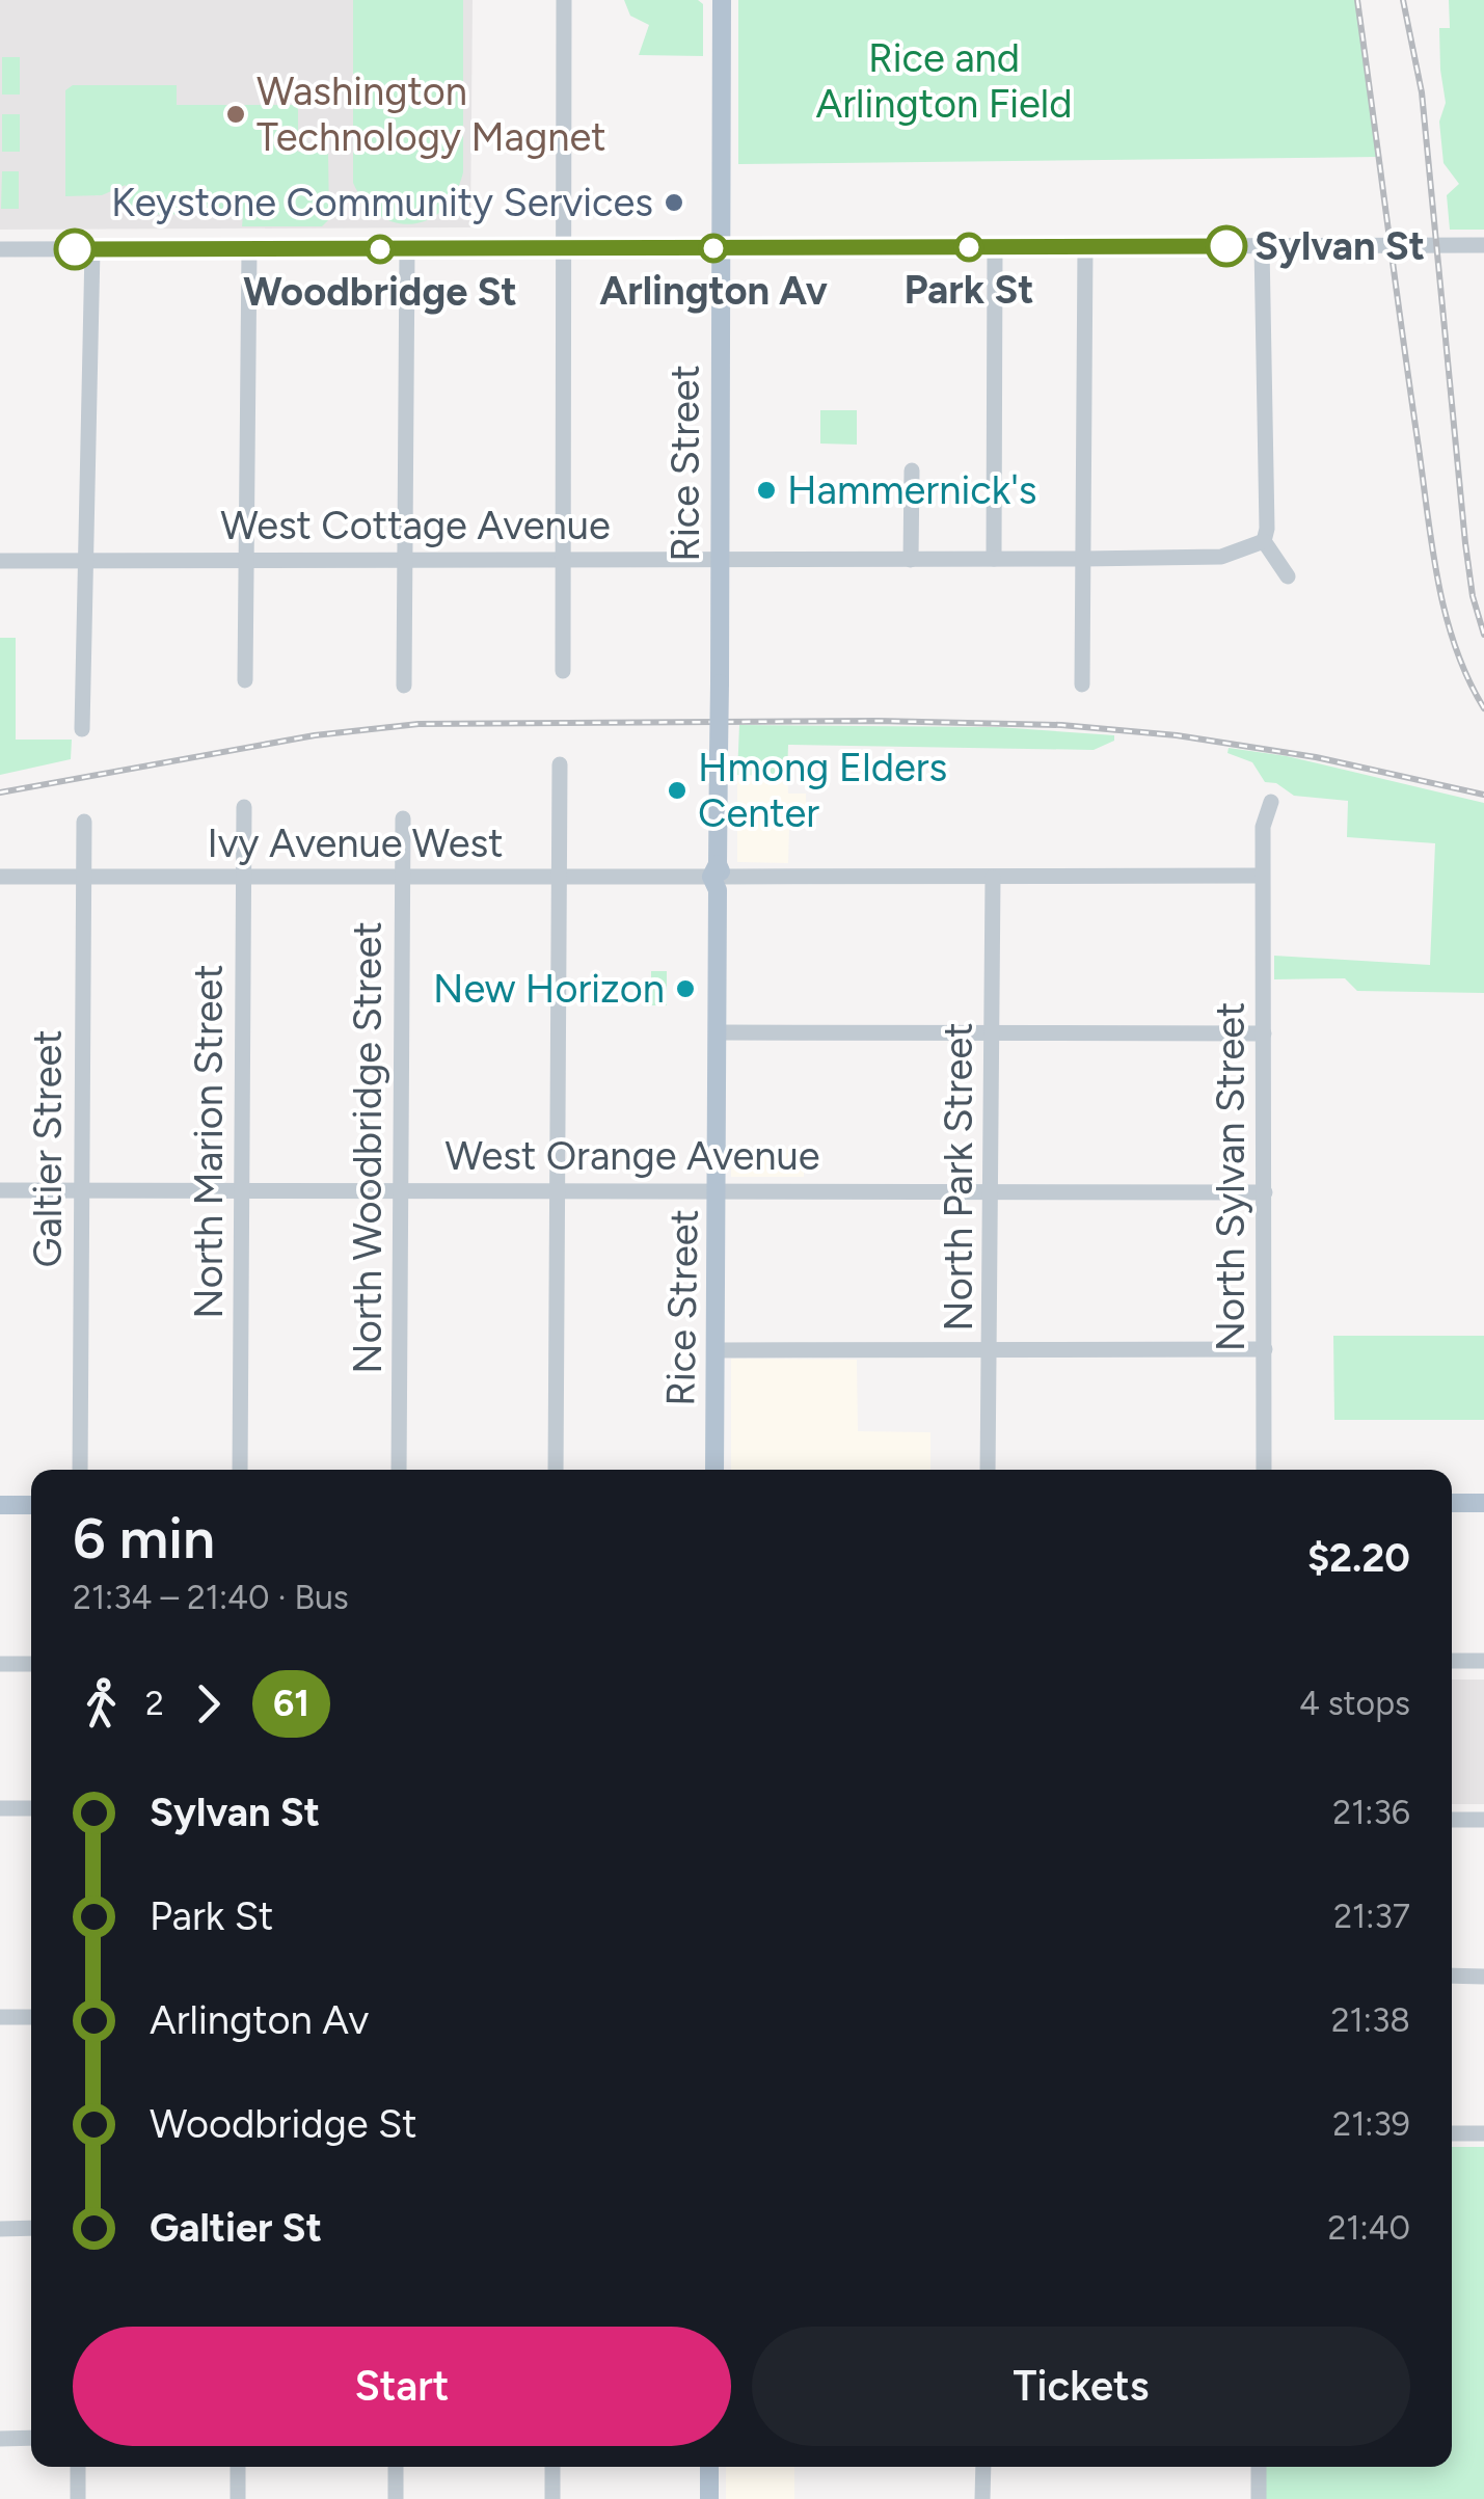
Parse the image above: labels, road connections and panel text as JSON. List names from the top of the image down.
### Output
{
  "streets": {
    "main road": ["Rice Street"],
    "street": [
      "West Cottage Avenue",
      "Ivy Avenue West",
      "North Marion Street",
      "North Woodbridge Street",
      "Galtier Street",
      "West Orange Avenue",
      "North Park Street",
      "North Sylvan Street"
    ]
  },
  "crossings": [
    ["Rice Street", "West Cottage Avenue"],
    ["Rice Street", "Ivy Avenue West"],
    ["Rice Street", "West Orange Avenue"],
    ["Ivy Avenue West", "North Marion Street"],
    ["Ivy Avenue West", "North Woodbridge Street"],
    ["Ivy Avenue West", "Galtier Street"],
    ["Ivy Avenue West", "North Park Street"],
    ["Ivy Avenue West", "North Sylvan Street"],
    ["North Marion Street", "West Orange Avenue"],
    ["North Woodbridge Street", "West Orange Avenue"],
    ["Galtier Street", "West Orange Avenue"],
    ["West Orange Avenue", "North Park Street"],
    ["West Orange Avenue", "North Sylvan Street"]
  ],
  "parks": ["Rice and Arlington Field"],
  "places": [
    "Washington Technology Magnet",
    "Keystone Community Services",
    "Sylvan St",
    "Park St",
    "Arlington Av",
    "Woodbridge St",
    "Hammernick's",
    "Hmong Elders Center",
    "New Horizon"
  ],
  "lines": ["bus line 61"],
  "page": {
    "heading": ["6 min", "21:34 – 21:40 · Bus", "$2.20"],
    "legs": ["2", "61", "4 stops"],
    "list": [
      {
        "name": "Sylvan St",
        "value": "21:36"
      },
      {
        "name": "Park St",
        "value": "21:37"
      },
      {
        "name": "Arlington Av",
        "value": "21:38"
      },
      {
        "name": "Woodbridge St",
        "value": "21:39"
      },
      {
        "name": "Galtier St",
        "value": "21:40"
      }
    ],
    "buttons": ["Start", "Tickets"]
  }
}
